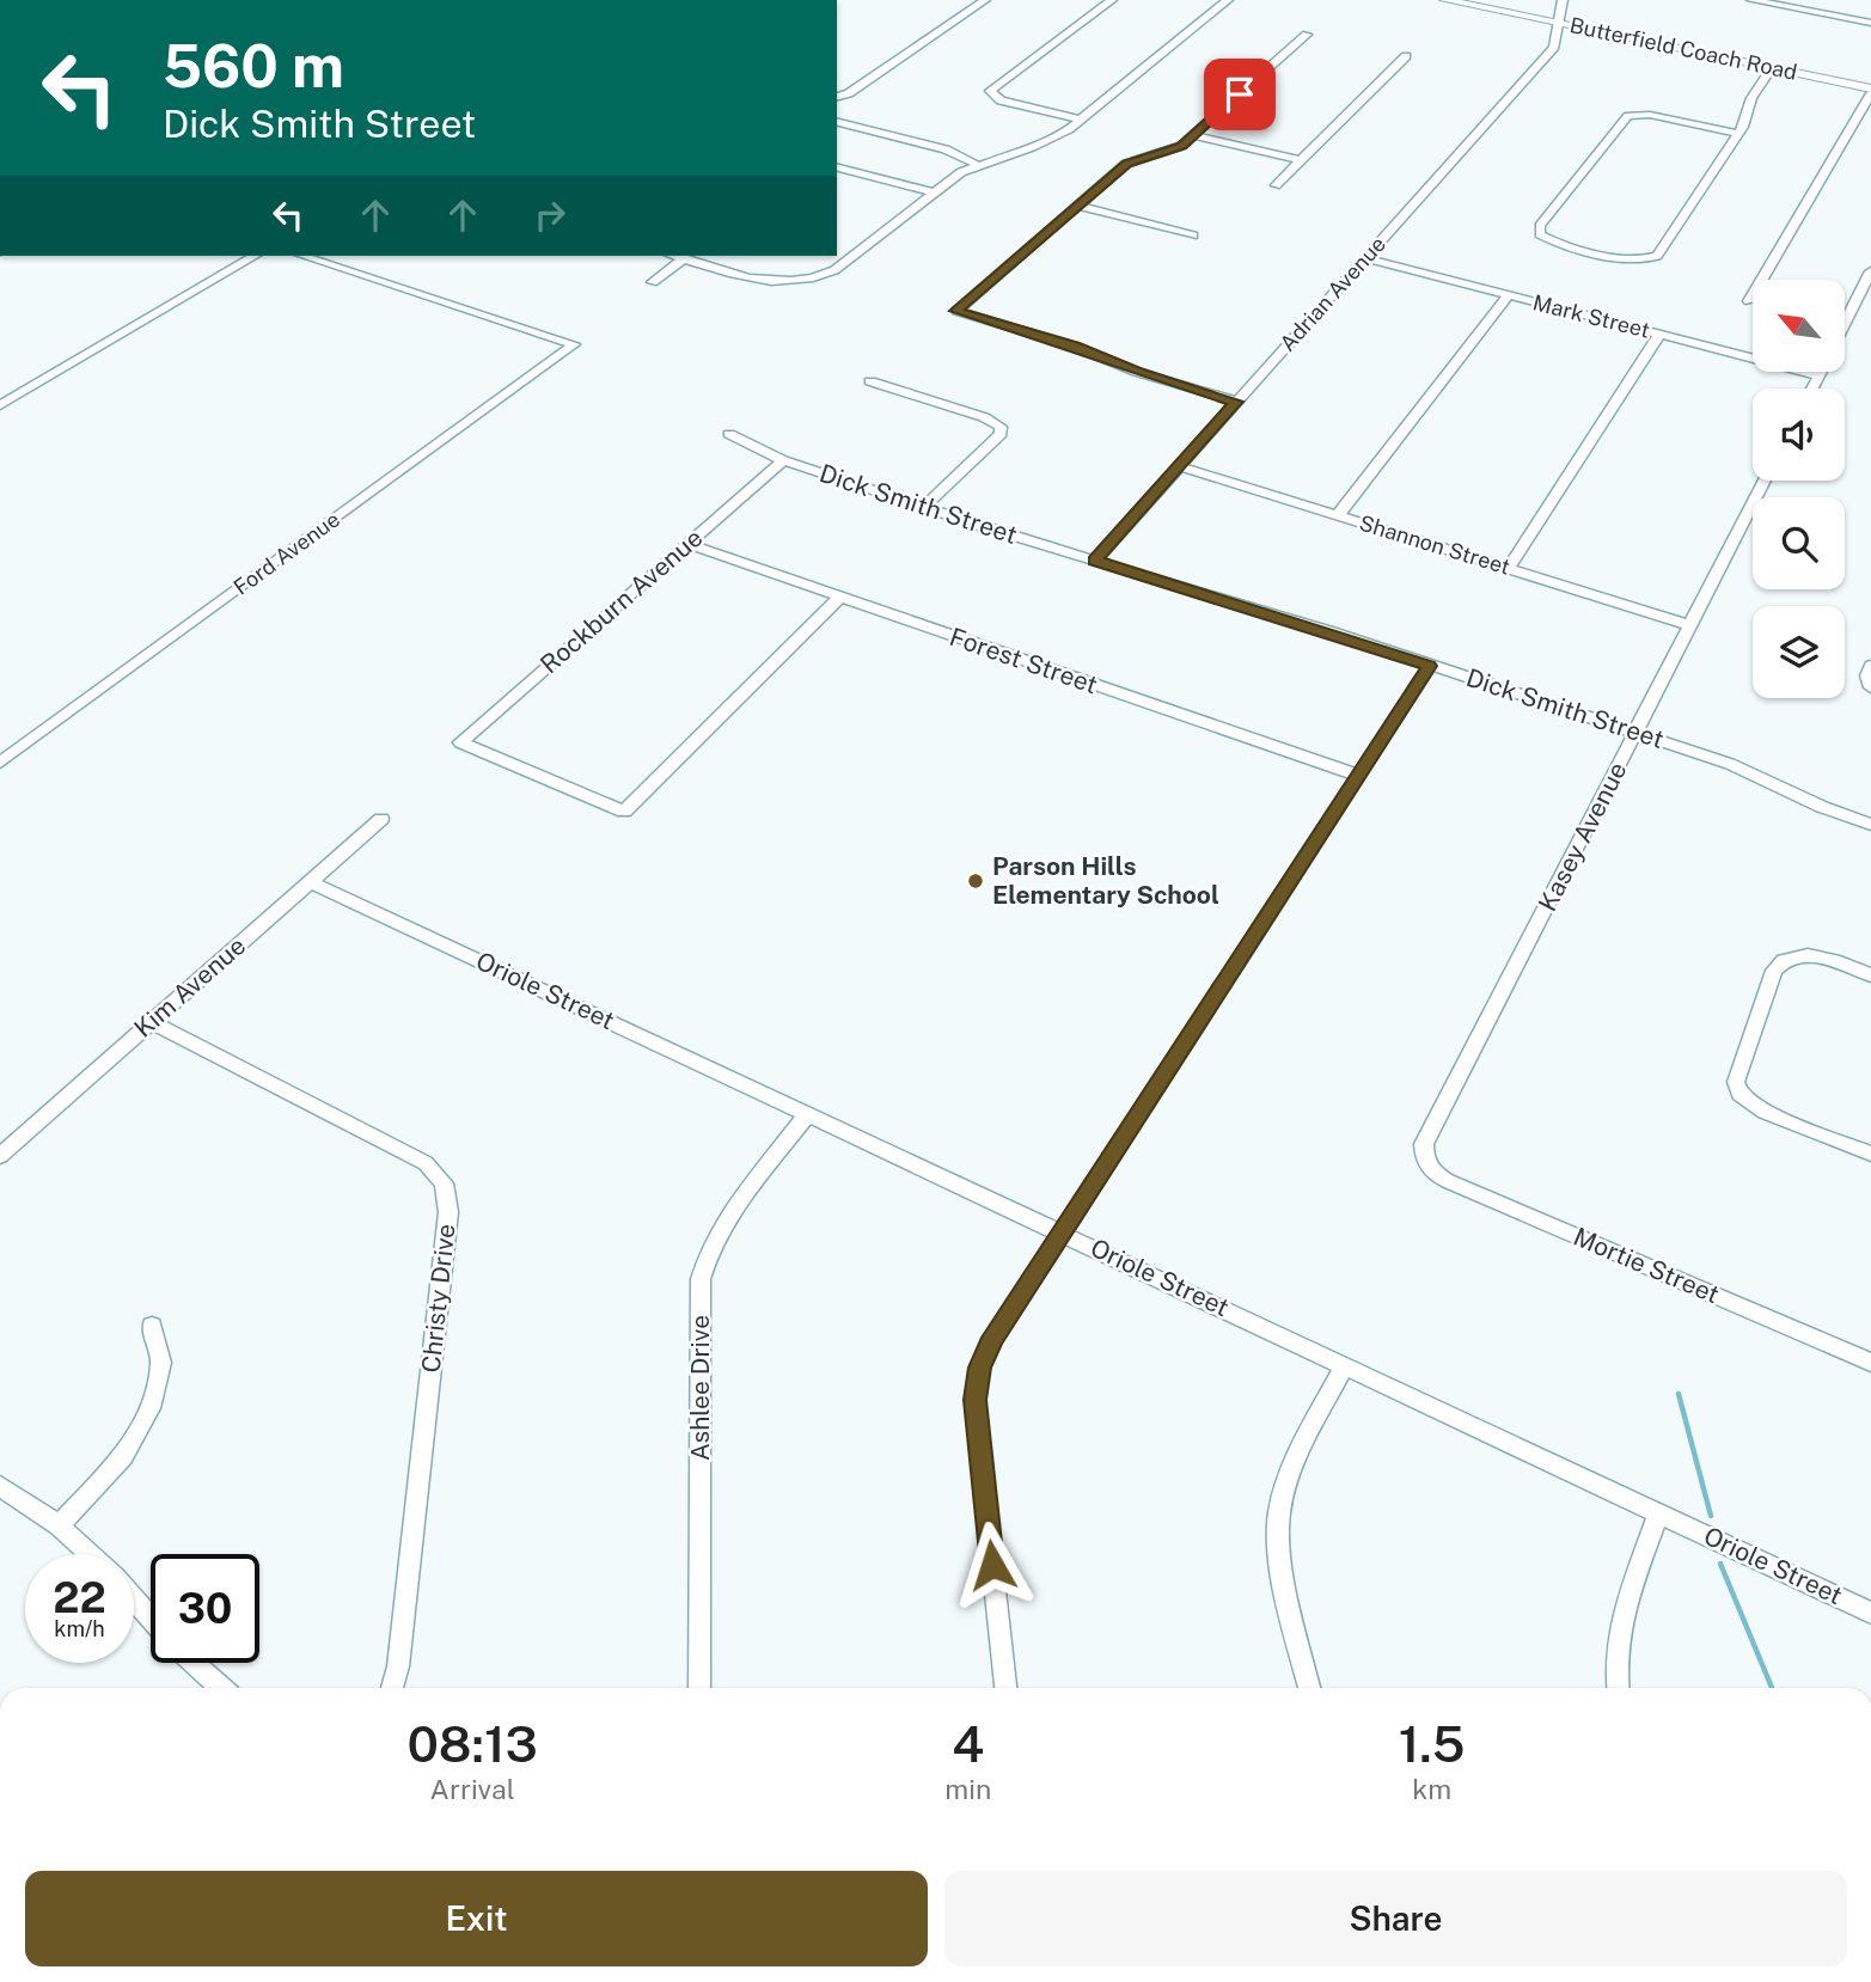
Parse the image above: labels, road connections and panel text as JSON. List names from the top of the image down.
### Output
{
  "streets": {
    "main road": ["Butterfield Coach Road"],
    "street": [
      "Adrian Avenue",
      "Mark Street",
      "Dick Smith Street",
      "Shannon Street",
      "Ford Avenue",
      "Rockburn Avenue",
      "Forest Street",
      "Kasey Avenue",
      "Kim Avenue",
      "Oriole Street",
      "Mortie Street",
      "Christy Drive",
      "Ashlee Drive"
    ]
  },
  "crossings": [
    ["Butterfield Coach Road", "Adrian Avenue"],
    ["Adrian Avenue", "Mark Street"],
    ["Adrian Avenue", "Dick Smith Street"],
    ["Adrian Avenue", "Shannon Street"],
    ["Dick Smith Street", "Rockburn Avenue"],
    ["Dick Smith Street", "Kasey Avenue"],
    ["Shannon Street", "Kasey Avenue"],
    ["Rockburn Avenue", "Forest Street"],
    ["Kasey Avenue", "Mortie Street"],
    ["Kim Avenue", "Oriole Street"],
    ["Kim Avenue", "Christy Drive"],
    ["Oriole Street", "Ashlee Drive"]
  ],
  "places": ["Parson Hills Elementary School"],
  "north": "top left",
  "page": {
    "turn": ["560 m", "Dick Smith Street"],
    "speed": "22 km/h",
    "limit": "30",
    "eta": [
      "08:13",
      "Arrival",
      "4",
      "min",
      "1.5",
      "km"
    ],
    "buttons": ["Exit", "Share"]
  }
}
